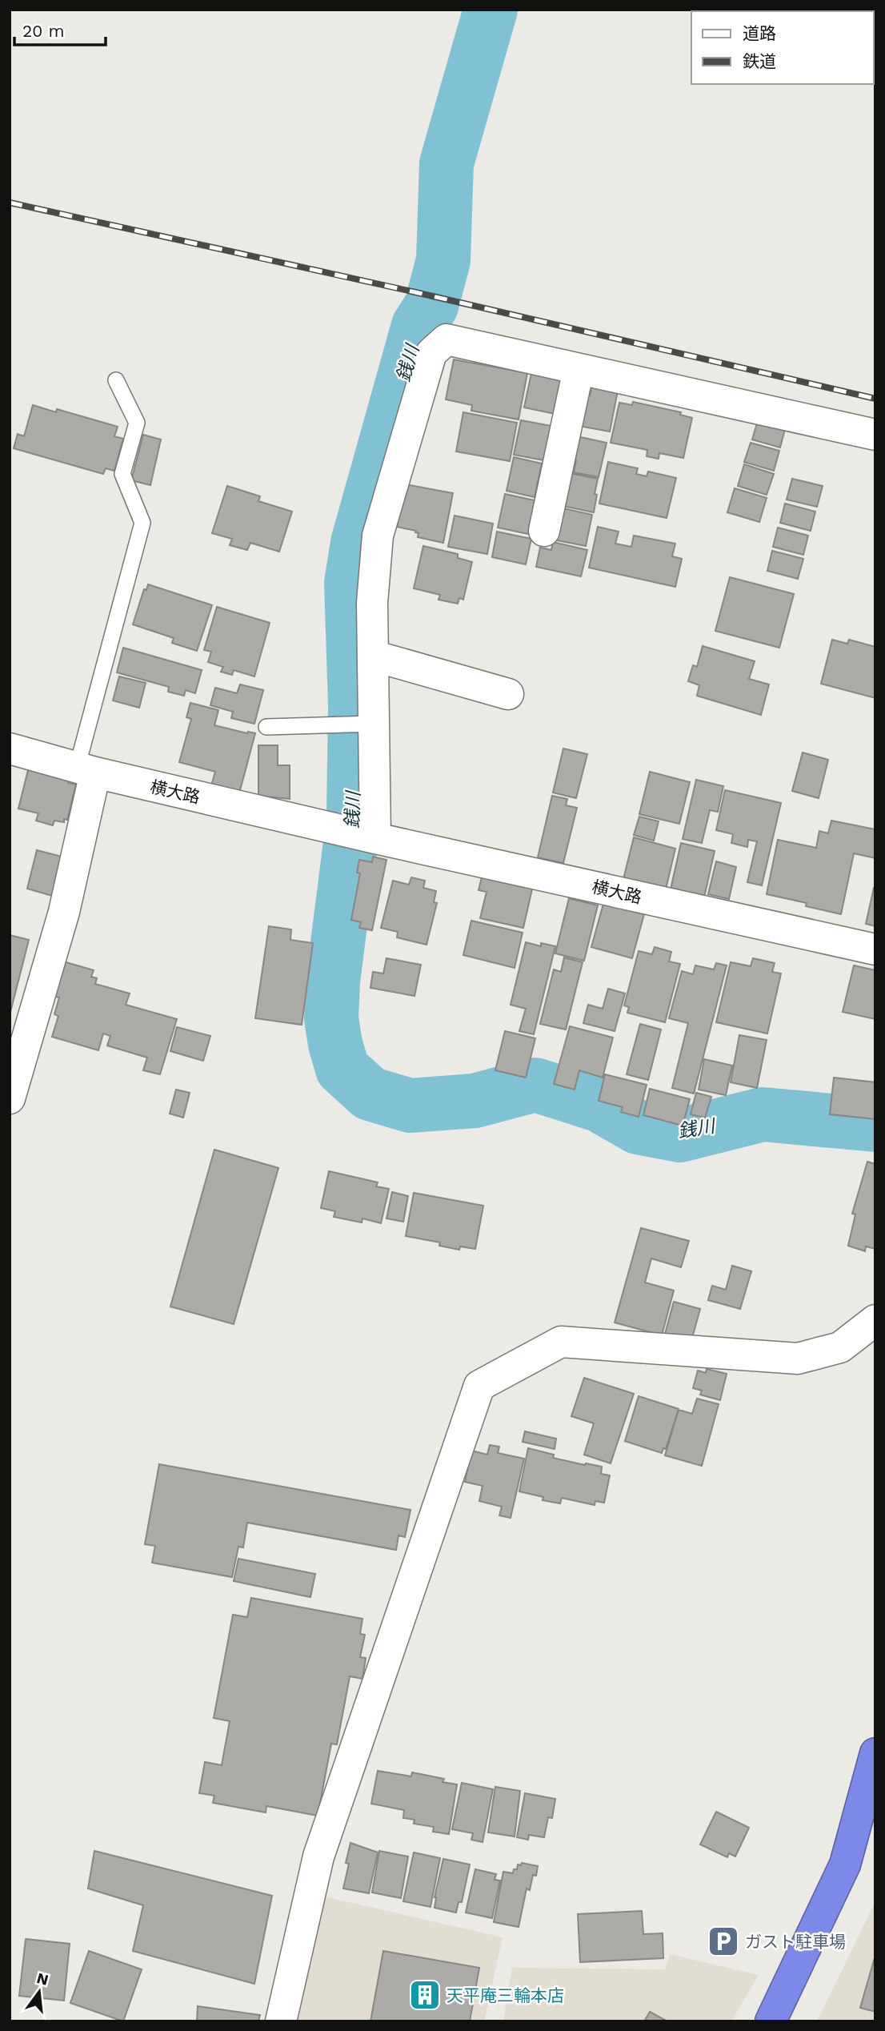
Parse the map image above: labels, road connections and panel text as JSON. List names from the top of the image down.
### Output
{
  "streets": {
    "street": ["横大路"]
  },
  "water": ["銭川"],
  "places": {
    "parking": ["ガスト駐車場"],
    "building": ["天平庵三輪本店"]
  },
  "legend": ["道路", "鉄道"],
  "scale_bar": "20 m",
  "north": "top"
}
